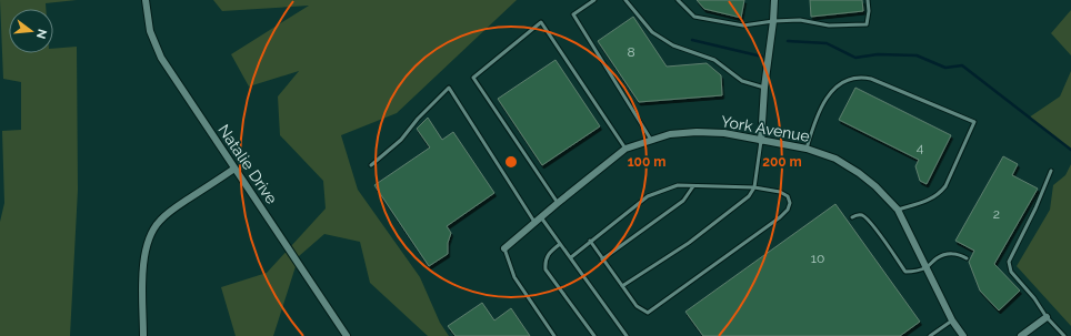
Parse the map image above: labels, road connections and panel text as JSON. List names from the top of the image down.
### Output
{
  "streets": {
    "street": ["York Avenue", "Natalie Drive"]
  },
  "house_numbers": [
    "8",
    "4",
    "2",
    "10"
  ],
  "north": "right",
  "rings": ["100 m", "200 m"]
}
